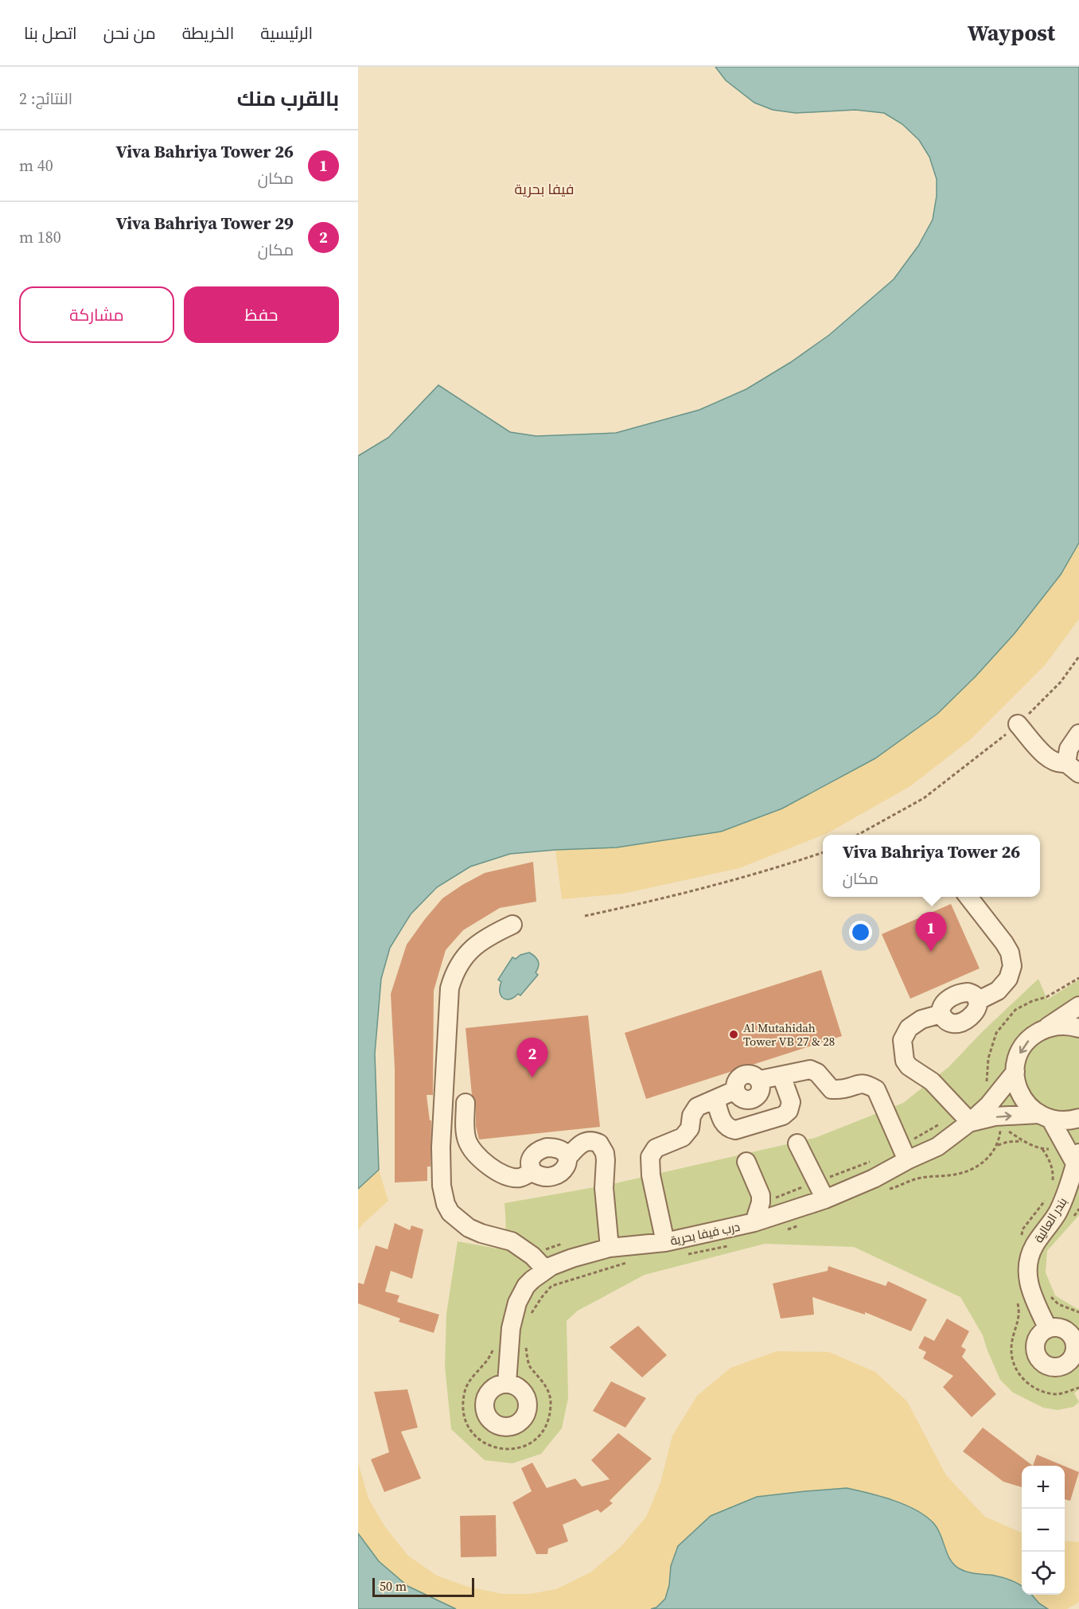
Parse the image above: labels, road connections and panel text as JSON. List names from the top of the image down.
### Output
{
  "streets": {
    "street": ["بندر العالية", "درب فيفا بحرية"]
  },
  "crossings": [
    ["بندر العالية", "درب فيفا بحرية"]
  ],
  "districts": ["فيفا بحرية"],
  "places": ["Al Mutahidah Tower VB 27 & 28"],
  "scale_bar": "50 m",
  "page": {
    "header": "Waypost",
    "nav": [
      "الرئيسية",
      "الخريطة",
      "من نحن",
      "اتصل بنا"
    ],
    "heading": ["بالقرب منك", "النتائج: 2"],
    "list": [
      {
        "mark": "1",
        "name": "Viva Bahriya Tower 26",
        "note": "مكان",
        "value": "40 m"
      },
      {
        "mark": "2",
        "name": "Viva Bahriya Tower 29",
        "note": "مكان",
        "value": "180 m"
      }
    ],
    "buttons": ["حفظ", "مشاركة"],
    "popup": ["Viva Bahriya Tower 26", "مكان"],
    "pins": ["1", "2"],
    "map_buttons": ["+", "−"],
    "scale": "50 m"
  }
}
